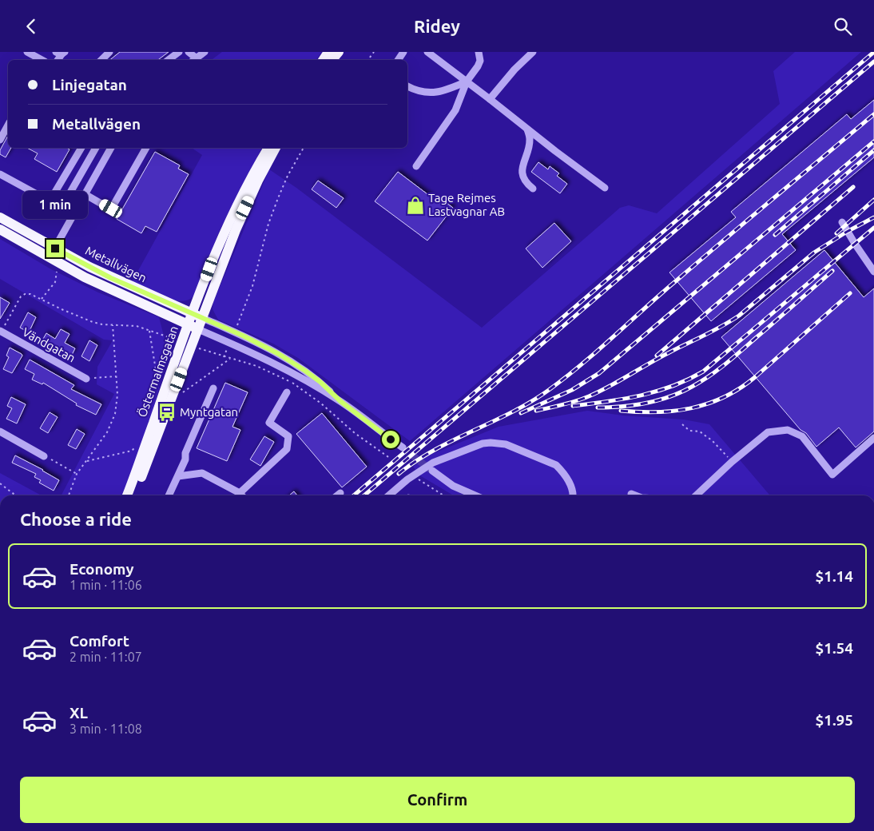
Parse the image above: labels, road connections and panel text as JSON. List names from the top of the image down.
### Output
{
  "streets": {
    "main road": ["Metallvägen", "Östermalmsgatan"],
    "street": ["Vändgatan"]
  },
  "crossings": [
    ["Metallvägen", "Östermalmsgatan"]
  ],
  "places": {
    "shop": ["Tage Rejmes Lastvagnar AB"],
    "bus stop": ["Myntgatan"]
  },
  "page": {
    "header": "Ridey",
    "banner": ["Linjegatan", "Metallvägen"],
    "bubble": "1 min",
    "heading": "Choose a ride",
    "list": [
      {
        "name": "Economy",
        "note": "1 min · 11:06",
        "value": "$1.14"
      },
      {
        "name": "Comfort",
        "note": "2 min · 11:07",
        "value": "$1.54"
      },
      {
        "name": "XL",
        "note": "3 min · 11:08",
        "value": "$1.95"
      }
    ],
    "buttons": "Confirm"
  }
}
